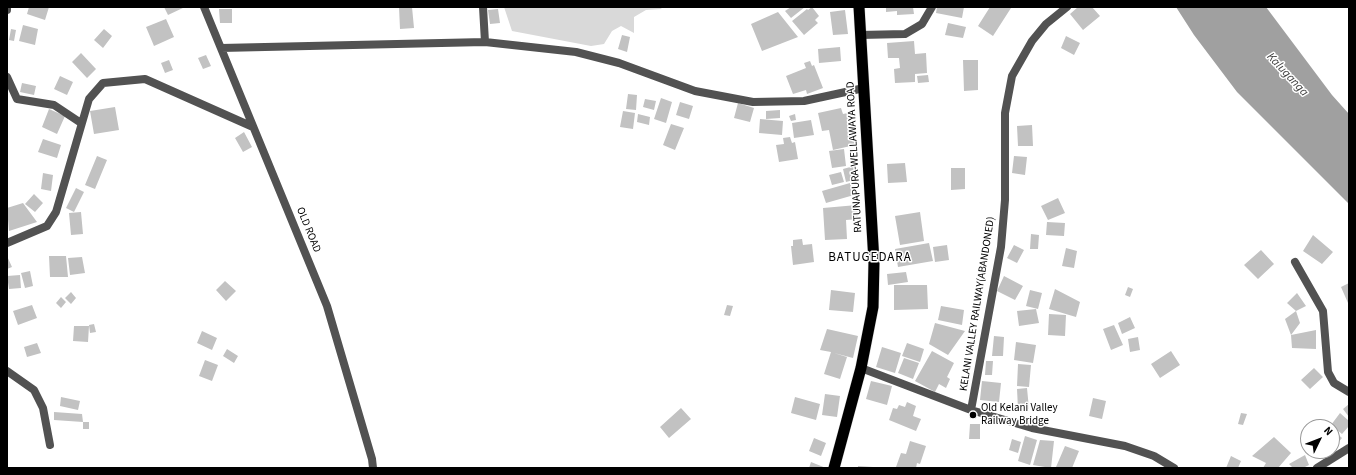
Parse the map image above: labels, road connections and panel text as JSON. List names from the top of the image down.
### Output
{
  "streets": {
    "highway": ["RATUNAPURA-WELLAWAYA ROAD"],
    "street": ["OLD ROAD", "KELANI VALLEY RAILWAY(ABANDONED)"]
  },
  "districts": ["BATUGEDARA"],
  "water": ["Kaluganga"],
  "places": ["Old Kelani Valley Railway Bridge"],
  "north": "top right"
}
